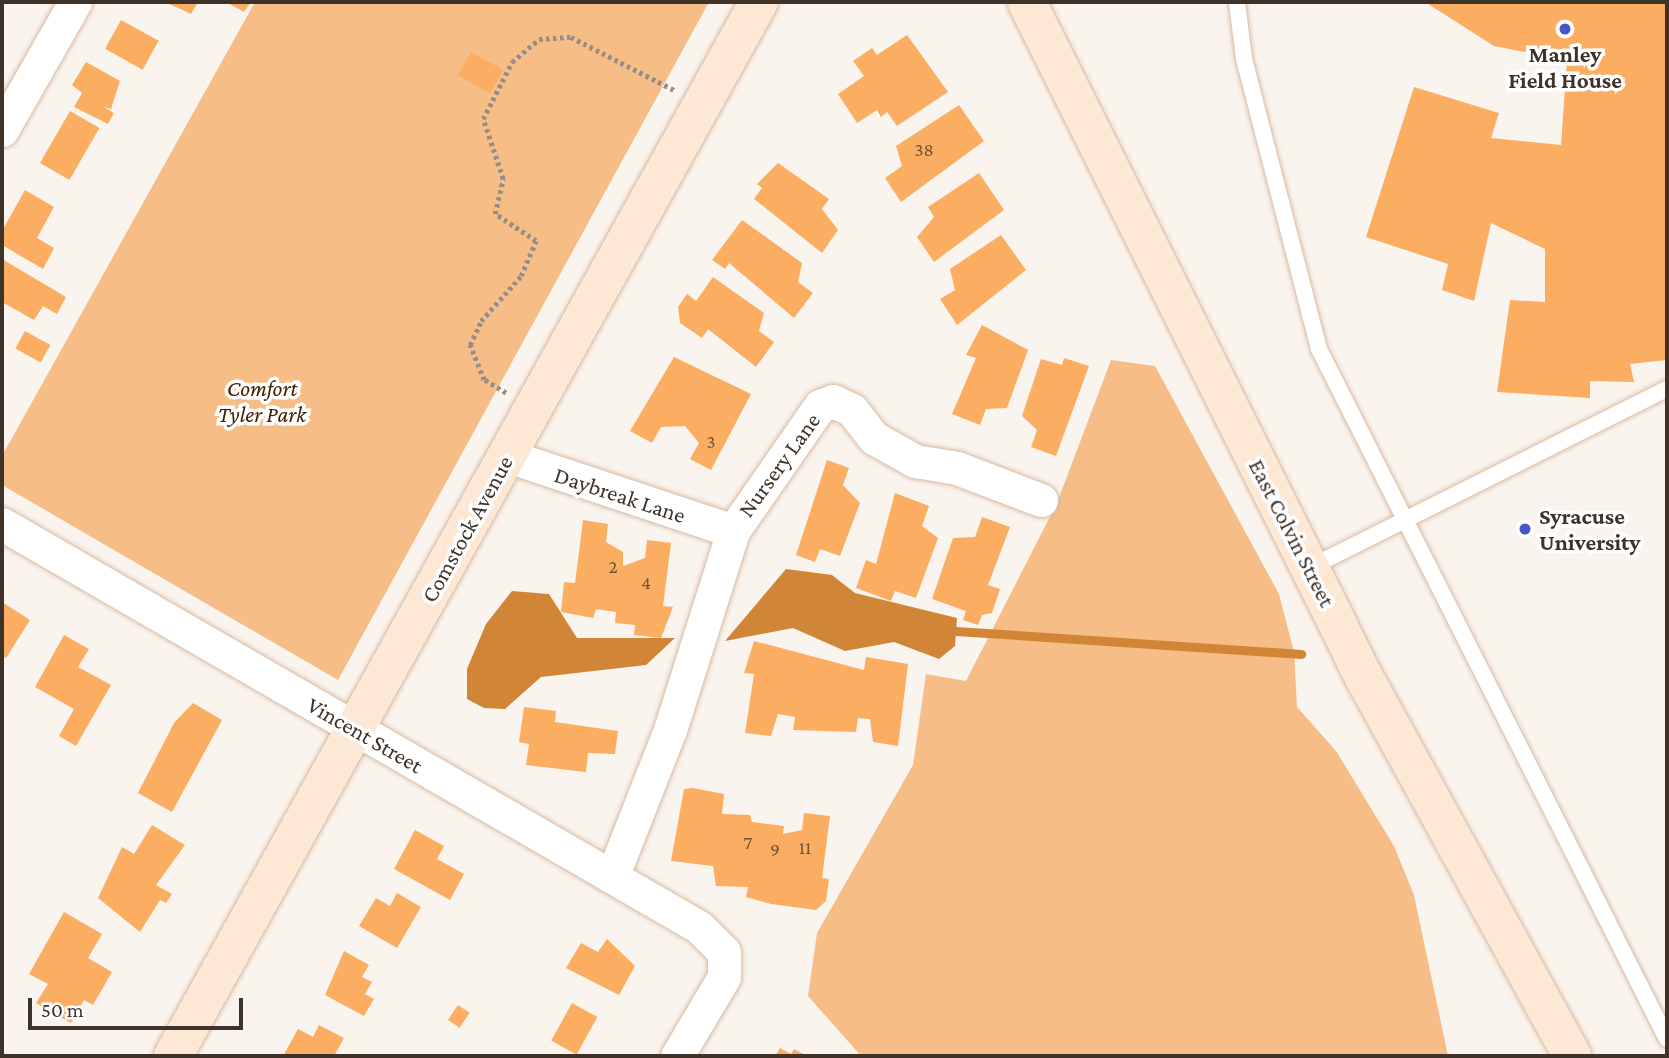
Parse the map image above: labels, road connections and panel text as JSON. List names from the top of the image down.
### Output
{
  "streets": {
    "street": [
      "Nursery Lane",
      "Daybreak Lane",
      "Comstock Avenue",
      "East Colvin Street",
      "Vincent Street"
    ]
  },
  "crossings": [
    ["Nursery Lane", "Daybreak Lane"],
    ["Nursery Lane", "Vincent Street"],
    ["Daybreak Lane", "Comstock Avenue"],
    ["Comstock Avenue", "Vincent Street"]
  ],
  "parks": ["Comfort Tyler Park"],
  "places": ["Manley Field House", "Syracuse University"],
  "house_numbers": [
    "38",
    "3",
    "2",
    "4",
    "7",
    "11",
    "9"
  ],
  "scale_bar": "50 m"
}
